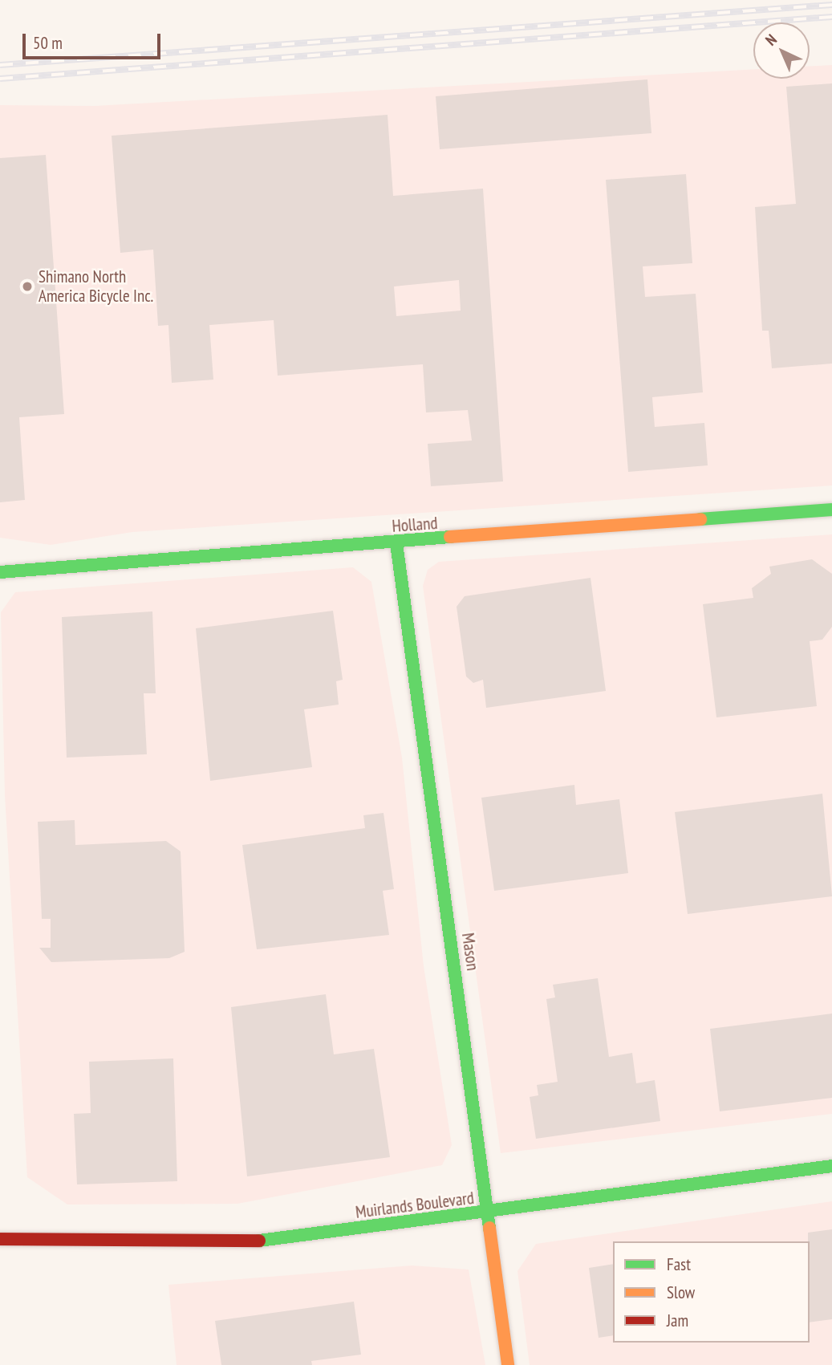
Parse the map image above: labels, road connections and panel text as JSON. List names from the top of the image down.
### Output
{
  "streets": {
    "street": ["Holland", "Mason", "Muirlands Boulevard"]
  },
  "crossings": [
    ["Holland", "Mason"],
    ["Mason", "Muirlands Boulevard"]
  ],
  "places": ["Shimano North America Bicycle Inc."],
  "legend": ["Fast", "Slow", "Jam"],
  "scale_bar": "50 m",
  "north": "top left"
}
